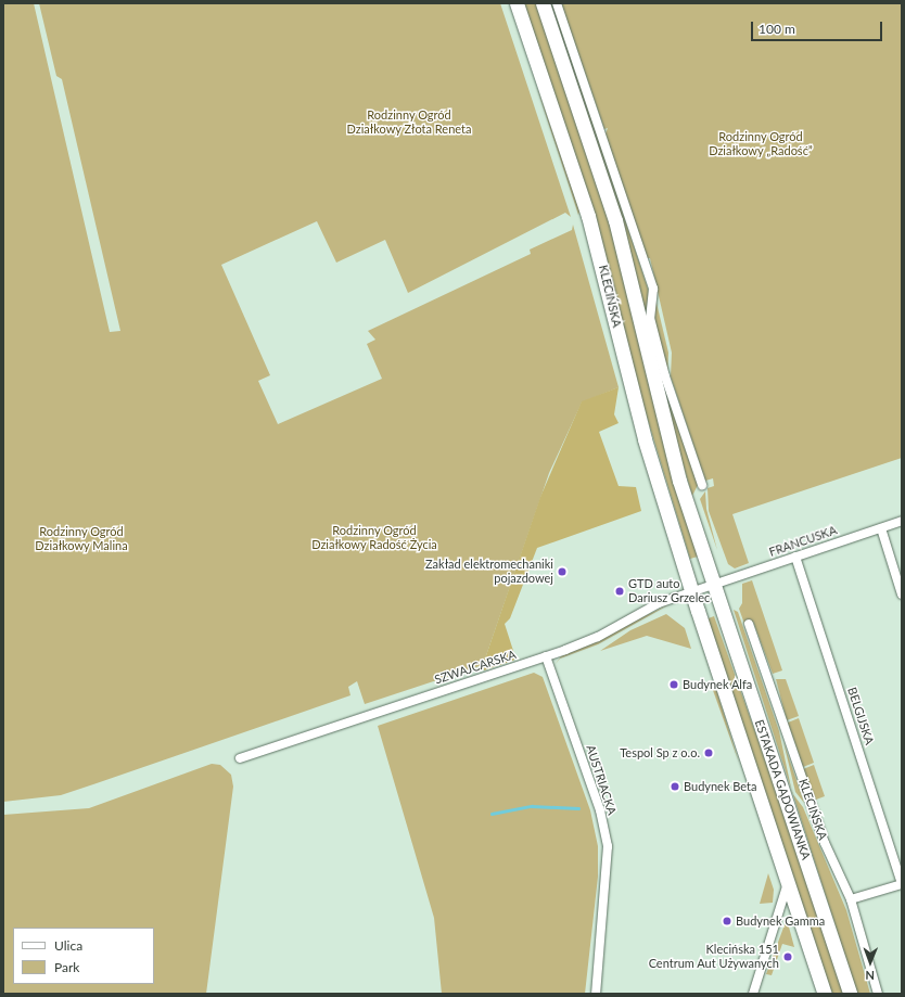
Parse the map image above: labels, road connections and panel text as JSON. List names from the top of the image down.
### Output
{
  "streets": {
    "main road": ["KLECIŃSKA", "ESTAKADA GĄDOWIANKA"],
    "street": [
      "FRANCUSKA",
      "SZWAJCARSKA",
      "BELGIJSKA",
      "AUSTRIACKA"
    ]
  },
  "crossings": [
    ["KLECIŃSKA", "FRANCUSKA"],
    ["KLECIŃSKA", "SZWAJCARSKA"],
    ["KLECIŃSKA", "ESTAKADA GĄDOWIANKA"],
    ["FRANCUSKA", "SZWAJCARSKA"],
    ["FRANCUSKA", "BELGIJSKA"],
    ["FRANCUSKA", "ESTAKADA GĄDOWIANKA"],
    ["SZWAJCARSKA", "AUSTRIACKA"],
    ["SZWAJCARSKA", "ESTAKADA GĄDOWIANKA"]
  ],
  "parks": [
    "Rodzinny Ogród Działkowy Złota Reneta",
    "Rodzinny Ogród Działkowy „Radość”",
    "Rodzinny Ogród Działkowy Radość Życia",
    "Rodzinny Ogród Działkowy Malina"
  ],
  "places": [
    "Zakład elektromechaniki pojazdowej",
    "GTD auto Dariusz Grzelec",
    "Budynek Alfa",
    "Tespol Sp z o.o.",
    "Budynek Beta",
    "Budynek Gamma",
    "Klecińska 151 Centrum Aut Używanych"
  ],
  "legend": ["Ulica", "Park"],
  "scale_bar": "100 m",
  "north": "bottom"
}
